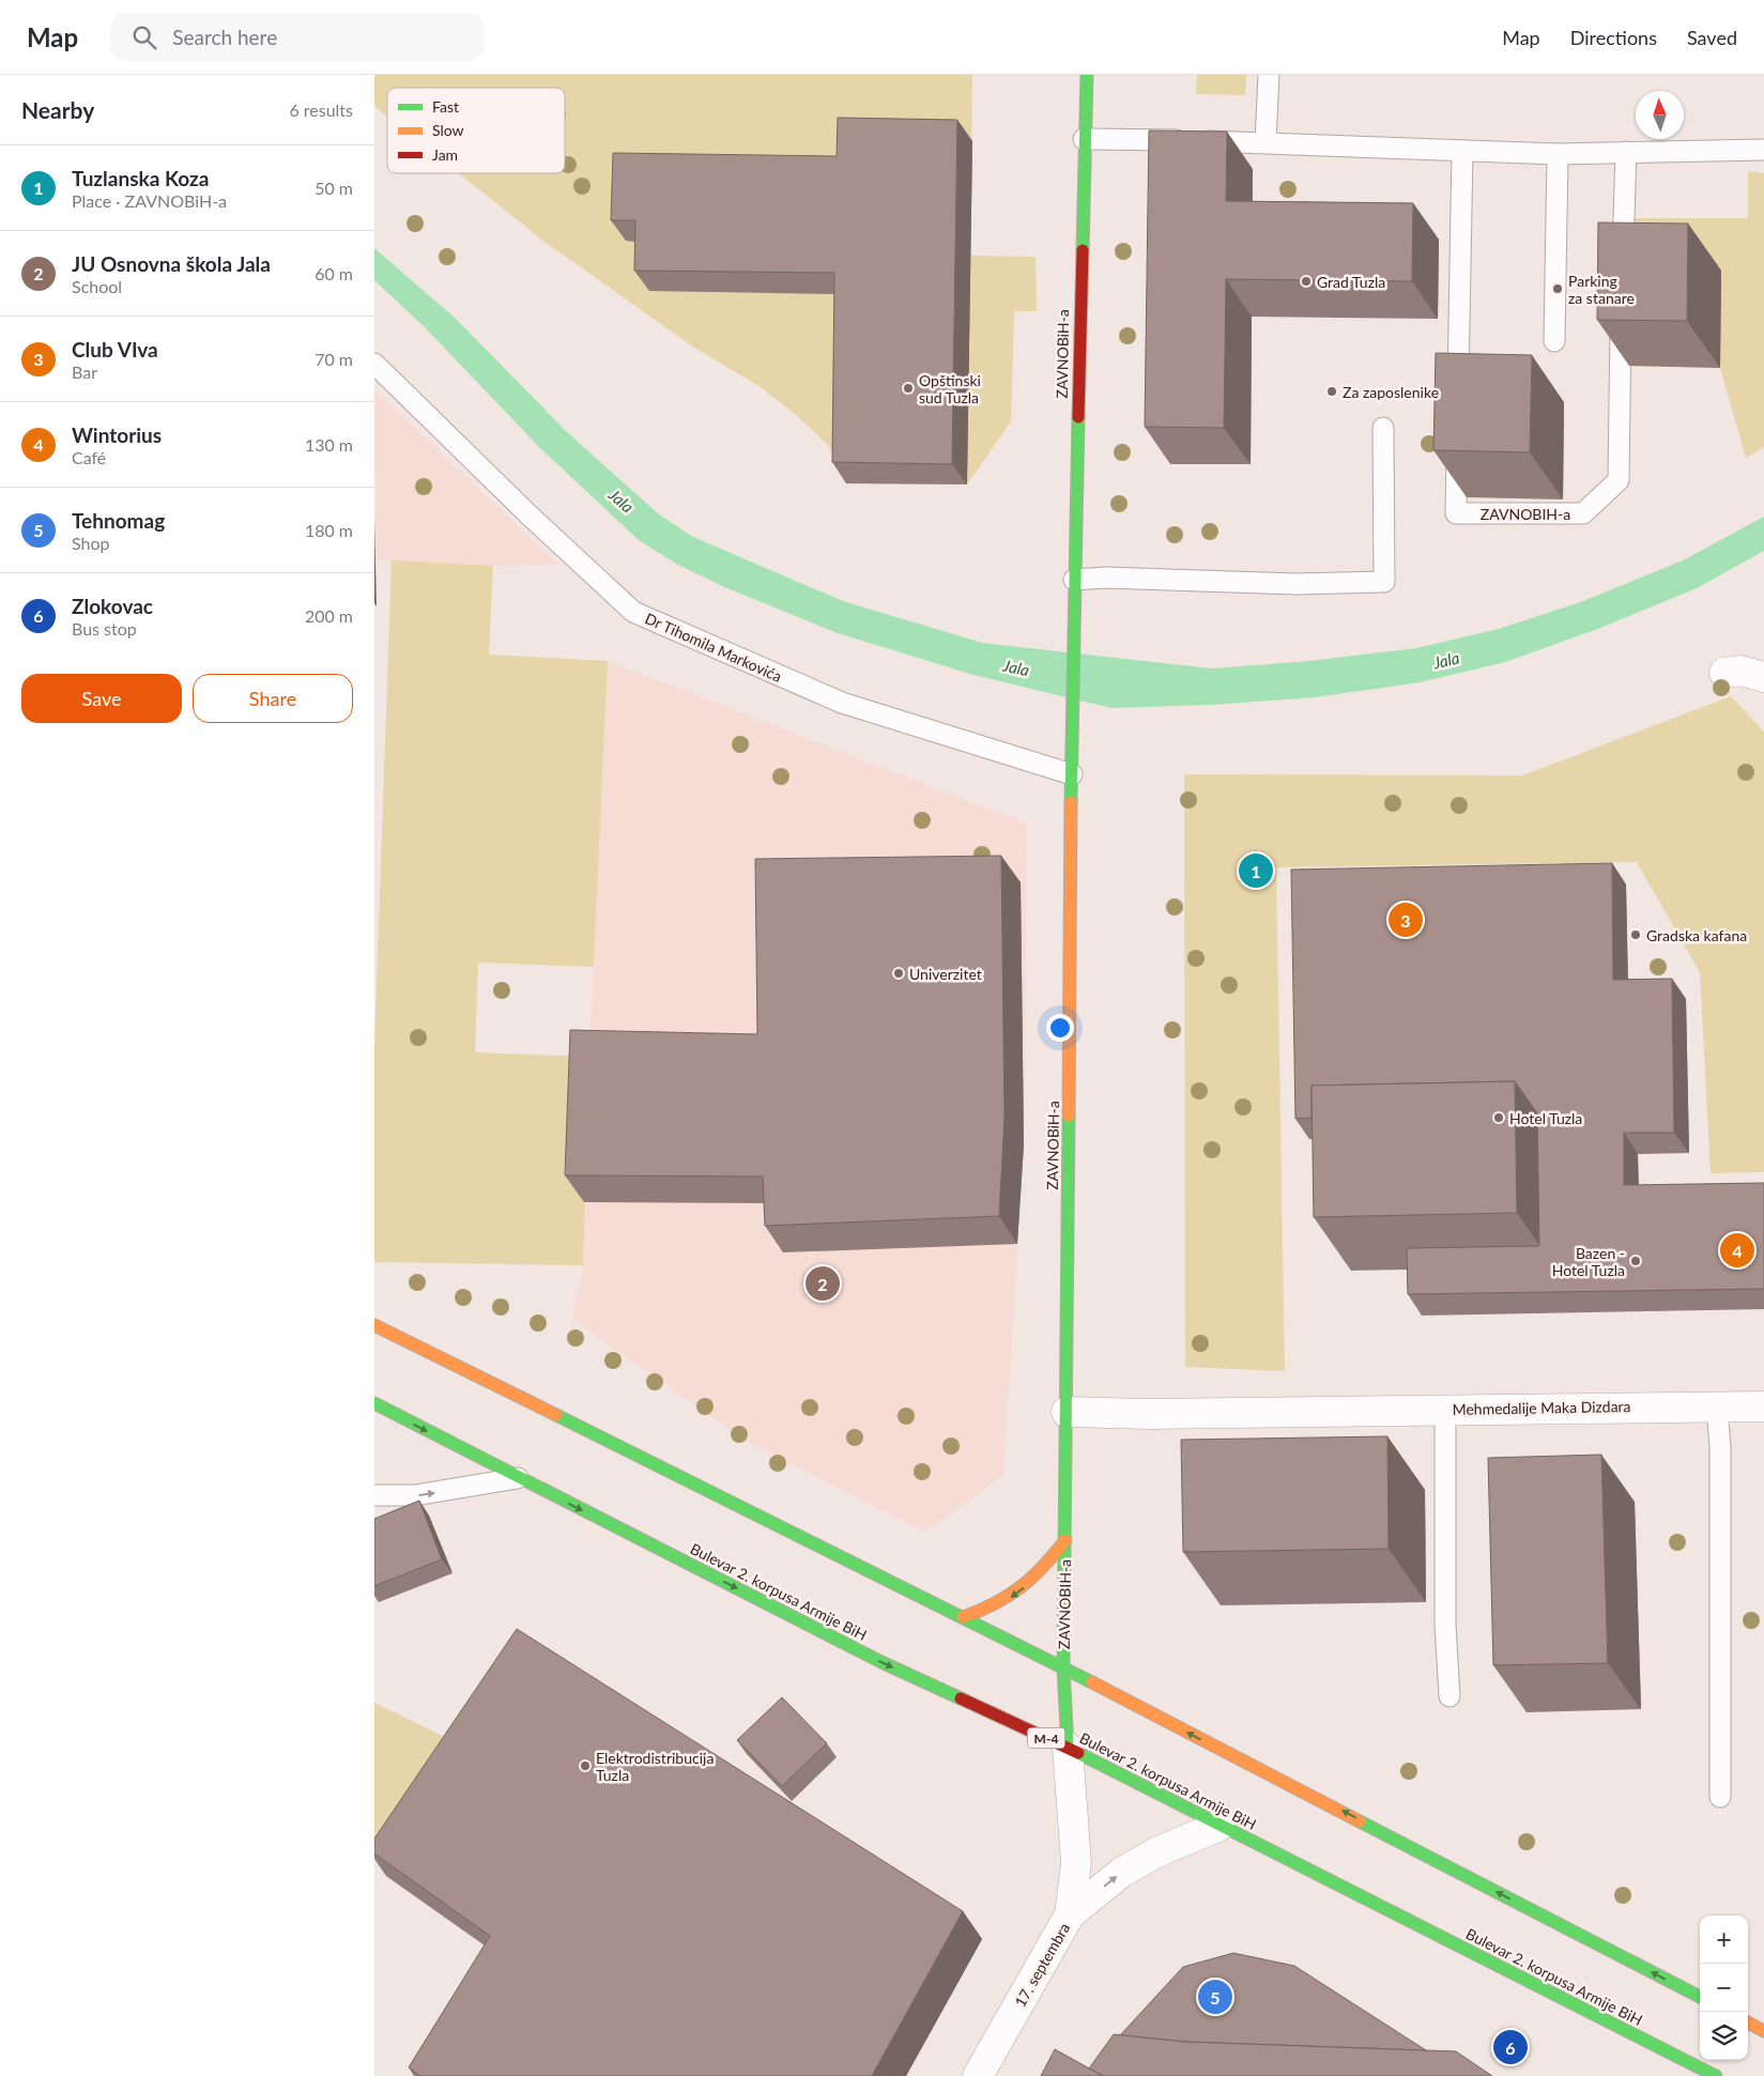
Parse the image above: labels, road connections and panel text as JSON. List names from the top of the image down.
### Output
{
  "streets": {
    "main road": [
      "ZAVNOBiH-a",
      "ZAVNOBIH-a",
      "Bulevar 2. korpusa Armije BiH",
      "M-4"
    ],
    "street": ["Mehmedalije Maka Dizdara", "17. septembra"],
    "lane": ["Dr Tihomila Markovića"]
  },
  "crossings": [
    ["ZAVNOBiH-a", "ZAVNOBIH-a"],
    ["ZAVNOBiH-a", "Dr Tihomila Markovića"],
    ["ZAVNOBiH-a", "Mehmedalije Maka Dizdara"],
    ["ZAVNOBIH-a", "Bulevar 2. korpusa Armije BiH"],
    ["ZAVNOBIH-a", "17. septembra"],
    ["Bulevar 2. korpusa Armije BiH", "17. septembra"]
  ],
  "water": ["Jala"],
  "places": [
    "Grad Tuzla",
    "Parking za stanare",
    "Opštinski sud Tuzla",
    "Za zaposlenike",
    "Gradska kafana",
    "Univerzitet",
    "Hotel Tuzla",
    "Bazen - Hotel Tuzla",
    "Elektrodistribucija Tuzla"
  ],
  "legend": ["Fast", "Slow", "Jam"],
  "north": "top",
  "page": {
    "header": "Map",
    "search": "Search here",
    "nav": ["Map", "Directions", "Saved"],
    "heading": ["Nearby", "6 results"],
    "list": [
      {
        "mark": "1",
        "name": "Tuzlanska Koza",
        "note": "Place · ZAVNOBiH-a",
        "value": "50 m"
      },
      {
        "mark": "2",
        "name": "JU Osnovna škola Jala",
        "note": "School",
        "value": "60 m"
      },
      {
        "mark": "3",
        "name": "Club VIva",
        "note": "Bar",
        "value": "70 m"
      },
      {
        "mark": "4",
        "name": "Wintorius",
        "note": "Café",
        "value": "130 m"
      },
      {
        "mark": "5",
        "name": "Tehnomag",
        "note": "Shop",
        "value": "180 m"
      },
      {
        "mark": "6",
        "name": "Zlokovac",
        "note": "Bus stop",
        "value": "200 m"
      }
    ],
    "buttons": ["Save", "Share"],
    "pins": [
      "1",
      "3",
      "4",
      "2",
      "5",
      "6"
    ],
    "map_buttons": ["+", "−"]
  }
}
